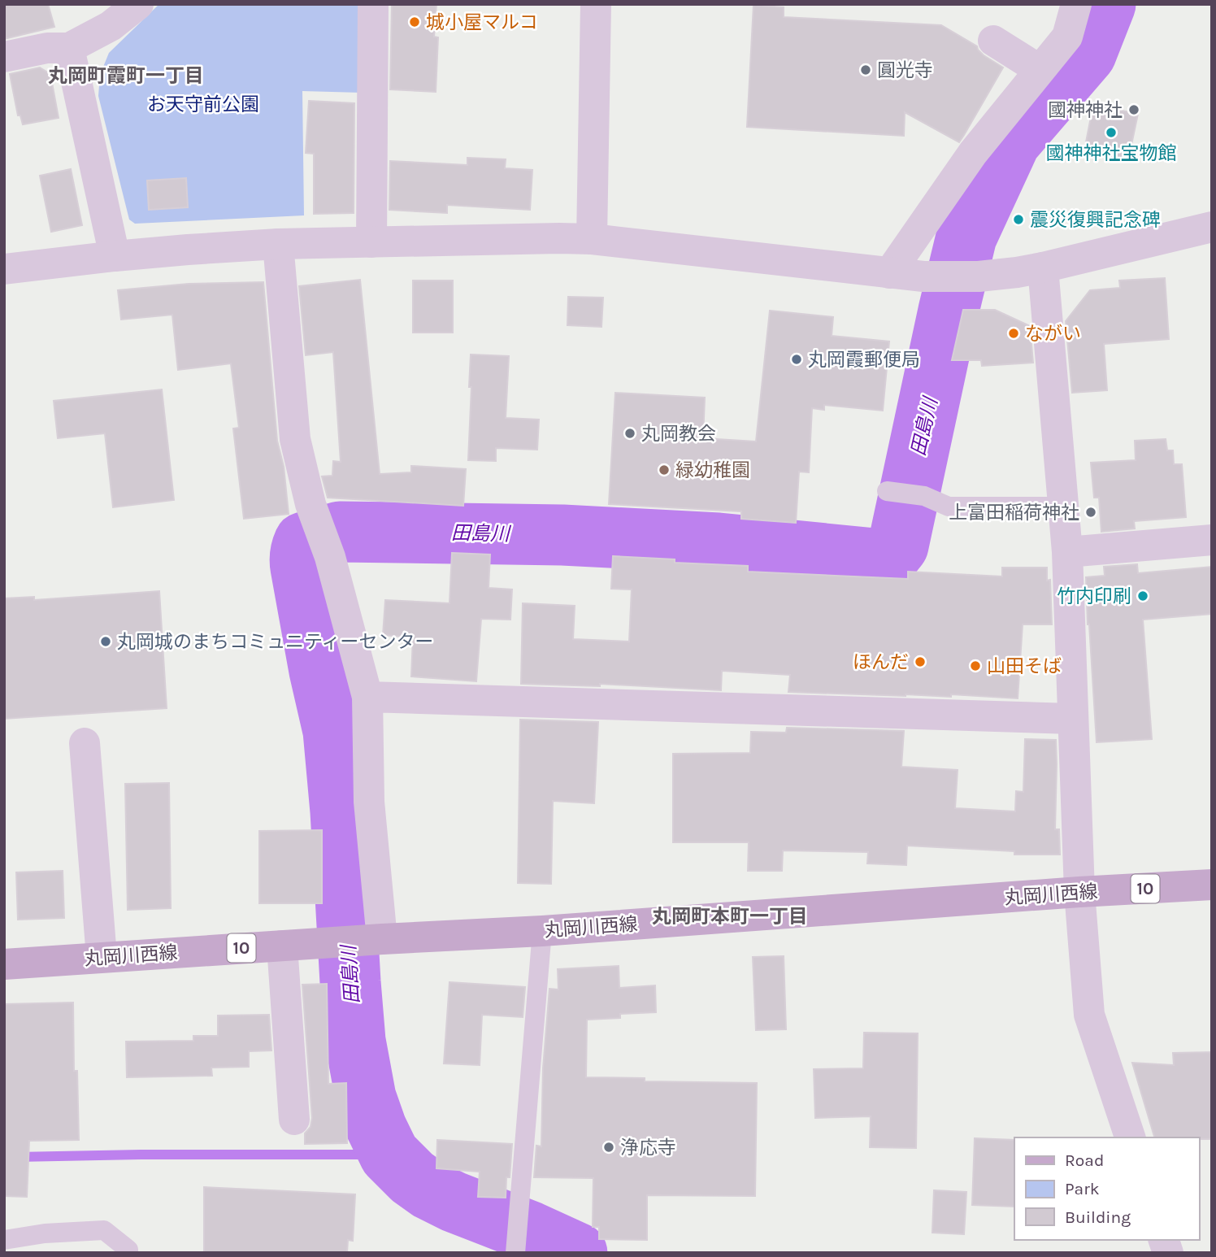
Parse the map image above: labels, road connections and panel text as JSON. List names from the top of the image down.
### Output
{
  "streets": {
    "main road": ["10", "丸岡川西線"]
  },
  "districts": ["丸岡町霞町一丁目", "丸岡町本町一丁目"],
  "water": ["田島川"],
  "parks": ["お天守前公園"],
  "places": [
    "城小屋マルコ",
    "圓光寺",
    "國神神社",
    "國神神社宝物館",
    "震災復興記念碑",
    "ながい",
    "丸岡霞郵便局",
    "丸岡教会",
    "緑幼稚園",
    "上富田稲荷神社",
    "竹内印刷",
    "丸岡城のまちコミュニティーセンター",
    "ほんだ",
    "山田そば",
    "浄応寺"
  ],
  "legend": ["Road", "Park", "Building"]
}
